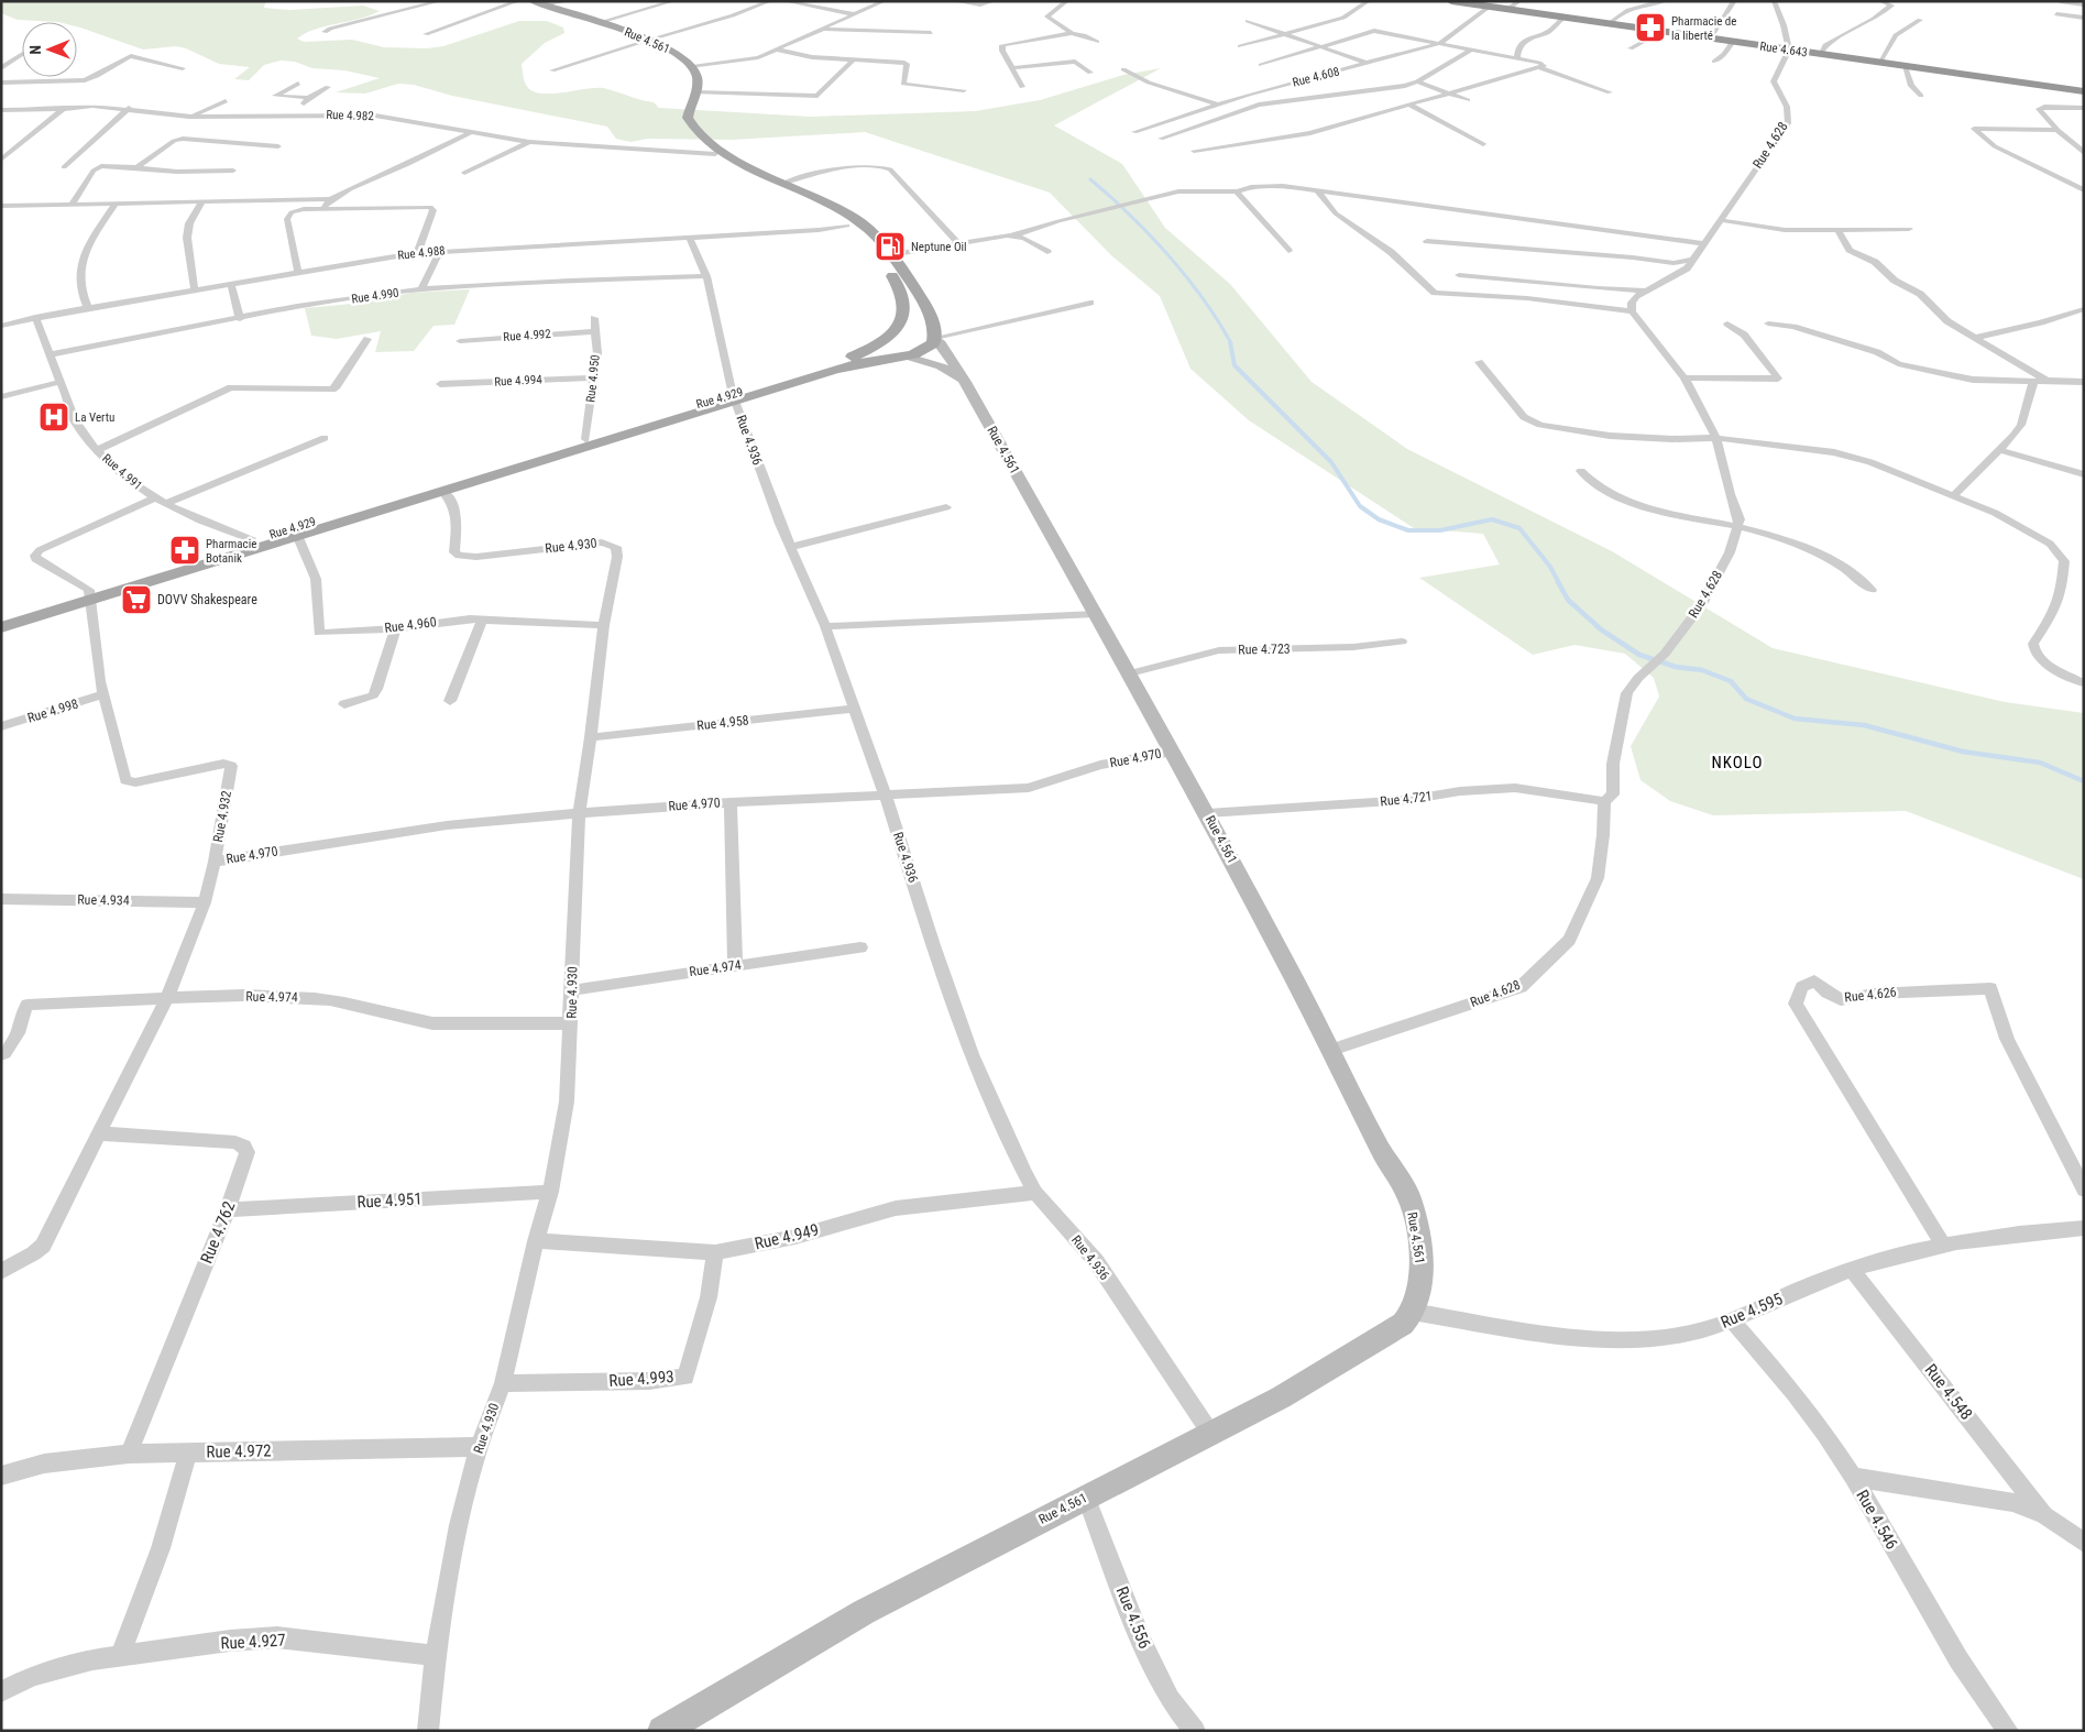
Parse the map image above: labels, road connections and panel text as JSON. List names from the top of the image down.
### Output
{
  "streets": {
    "highway": ["Rue 4.643"],
    "main road": ["Rue 4.561", "Rue 4.929"],
    "street": [
      "Rue 4.608",
      "Rue 4.982",
      "Rue 4.628",
      "Rue 4.988",
      "Rue 4.990",
      "Rue 4.992",
      "Rue 4.950",
      "Rue 4.994",
      "Rue 4.936",
      "Rue 4.991",
      "Rue 4.930",
      "Rue 4.960",
      "Rue 4.723",
      "Rue 4.998",
      "Rue 4.958",
      "Rue 4.970",
      "Rue 4.721",
      "Rue 4.932",
      "Rue 4.934",
      "Rue 4.974",
      "Rue 4.626",
      "Rue 4.951",
      "Rue 4.762",
      "Rue 4.949",
      "Rue 4.595",
      "Rue 4.993",
      "Rue 4.548",
      "Rue 4.972",
      "Rue 4.546",
      "Rue 4.556",
      "Rue 4.927"
    ]
  },
  "crossings": [
    ["Rue 4.561", "Rue 4.628"],
    ["Rue 4.561", "Rue 4.929"],
    ["Rue 4.561", "Rue 4.936"],
    ["Rue 4.561", "Rue 4.723"],
    ["Rue 4.561", "Rue 4.970"],
    ["Rue 4.561", "Rue 4.721"],
    ["Rue 4.561", "Rue 4.595"],
    ["Rue 4.561", "Rue 4.556"],
    ["Rue 4.643", "Rue 4.608"],
    ["Rue 4.643", "Rue 4.628"],
    ["Rue 4.982", "Rue 4.929"],
    ["Rue 4.628", "Rue 4.721"],
    ["Rue 4.988", "Rue 4.929"],
    ["Rue 4.988", "Rue 4.936"],
    ["Rue 4.988", "Rue 4.991"],
    ["Rue 4.990", "Rue 4.936"],
    ["Rue 4.990", "Rue 4.991"],
    ["Rue 4.992", "Rue 4.950"],
    ["Rue 4.950", "Rue 4.994"],
    ["Rue 4.950", "Rue 4.929"],
    ["Rue 4.929", "Rue 4.936"],
    ["Rue 4.929", "Rue 4.991"],
    ["Rue 4.929", "Rue 4.930"],
    ["Rue 4.929", "Rue 4.960"],
    ["Rue 4.929", "Rue 4.932"],
    ["Rue 4.936", "Rue 4.958"],
    ["Rue 4.936", "Rue 4.970"],
    ["Rue 4.936", "Rue 4.949"],
    ["Rue 4.930", "Rue 4.960"],
    ["Rue 4.930", "Rue 4.958"],
    ["Rue 4.930", "Rue 4.970"],
    ["Rue 4.930", "Rue 4.974"],
    ["Rue 4.930", "Rue 4.951"],
    ["Rue 4.930", "Rue 4.949"],
    ["Rue 4.930", "Rue 4.993"],
    ["Rue 4.930", "Rue 4.972"],
    ["Rue 4.930", "Rue 4.927"],
    ["Rue 4.998", "Rue 4.932"],
    ["Rue 4.970", "Rue 4.932"],
    ["Rue 4.932", "Rue 4.934"],
    ["Rue 4.932", "Rue 4.974"],
    ["Rue 4.932", "Rue 4.762"],
    ["Rue 4.626", "Rue 4.595"],
    ["Rue 4.951", "Rue 4.762"],
    ["Rue 4.762", "Rue 4.972"],
    ["Rue 4.949", "Rue 4.993"],
    ["Rue 4.595", "Rue 4.548"],
    ["Rue 4.595", "Rue 4.546"]
  ],
  "districts": ["NKOLO"],
  "places": {
    "pharmacy": ["Pharmacie de la liberté", "Pharmacie Botanik"],
    "fuel station": ["Neptune Oil"],
    "hospital": ["La Vertu"],
    "supermarket": ["DOVV Shakespeare"]
  },
  "north": "left"
}
